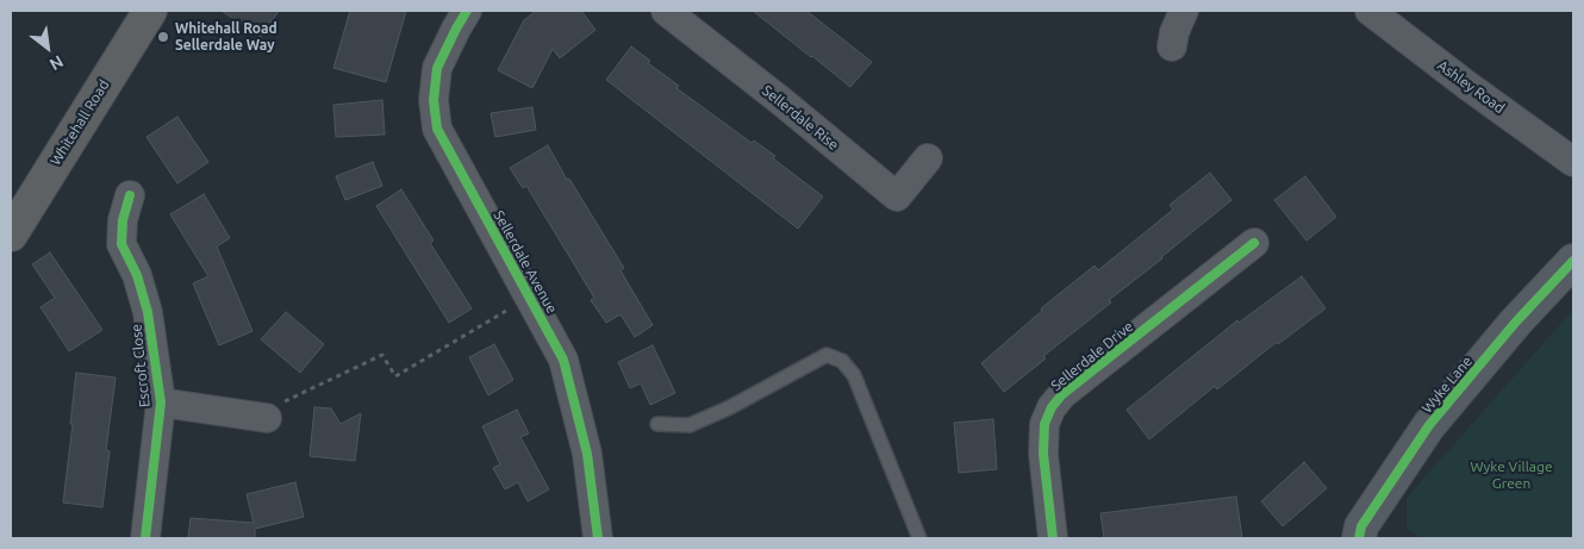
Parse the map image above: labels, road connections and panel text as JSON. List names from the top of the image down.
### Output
{
  "streets": {
    "highway": ["Whitehall Road"],
    "street": [
      "Ashley Road",
      "Sellerdale Rise",
      "Sellerdale Avenue",
      "Sellerdale Drive",
      "Escroft Close",
      "Wyke Lane"
    ]
  },
  "parks": ["Wyke Village Green"],
  "places": ["Whitehall Road Sellerdale Way"],
  "north": "bottom right"
}
